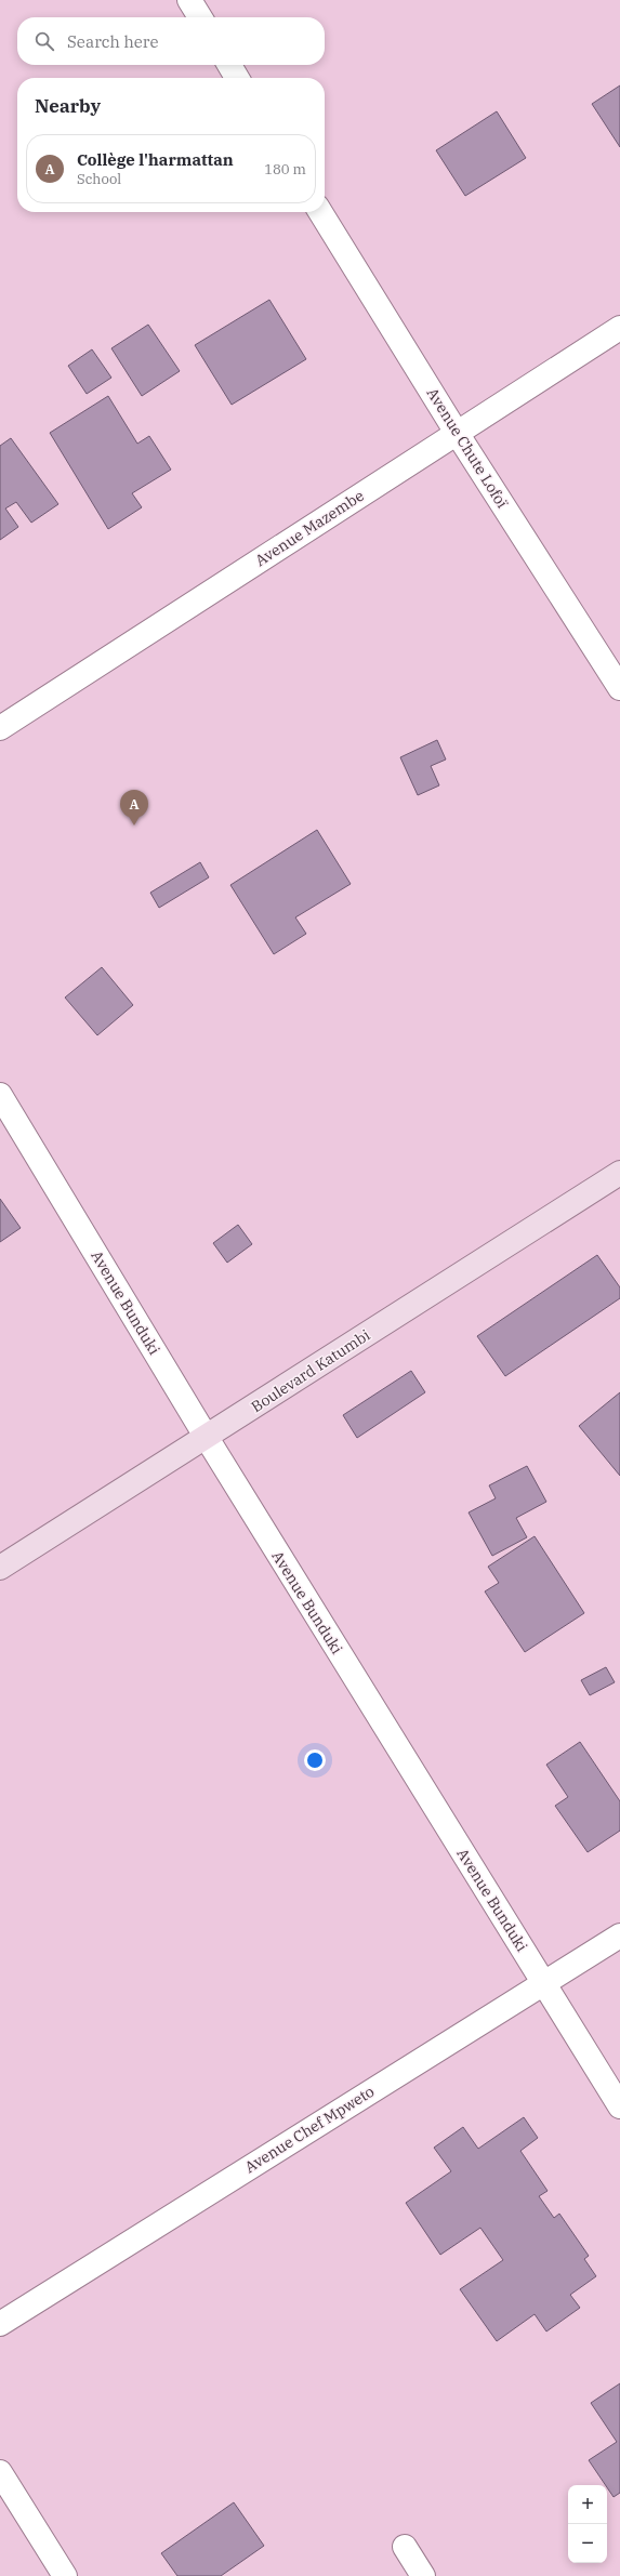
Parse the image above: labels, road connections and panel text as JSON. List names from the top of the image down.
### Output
{
  "streets": {
    "street": [
      "Avenue Chute Lofoï",
      "Avenue Mazembe",
      "Avenue Bunduki",
      "Boulevard Katumbi",
      "Avenue Chef Mpweto"
    ]
  },
  "crossings": [
    ["Avenue Chute Lofoï", "Avenue Mazembe"],
    ["Avenue Bunduki", "Boulevard Katumbi"],
    ["Avenue Bunduki", "Avenue Chef Mpweto"]
  ],
  "page": {
    "search": "Search here",
    "heading": "Nearby",
    "list": [
      {
        "mark": "A",
        "name": "Collège l'harmattan",
        "note": "School",
        "value": "180 m"
      }
    ],
    "pins": "A",
    "map_buttons": ["+", "−"]
  }
}
